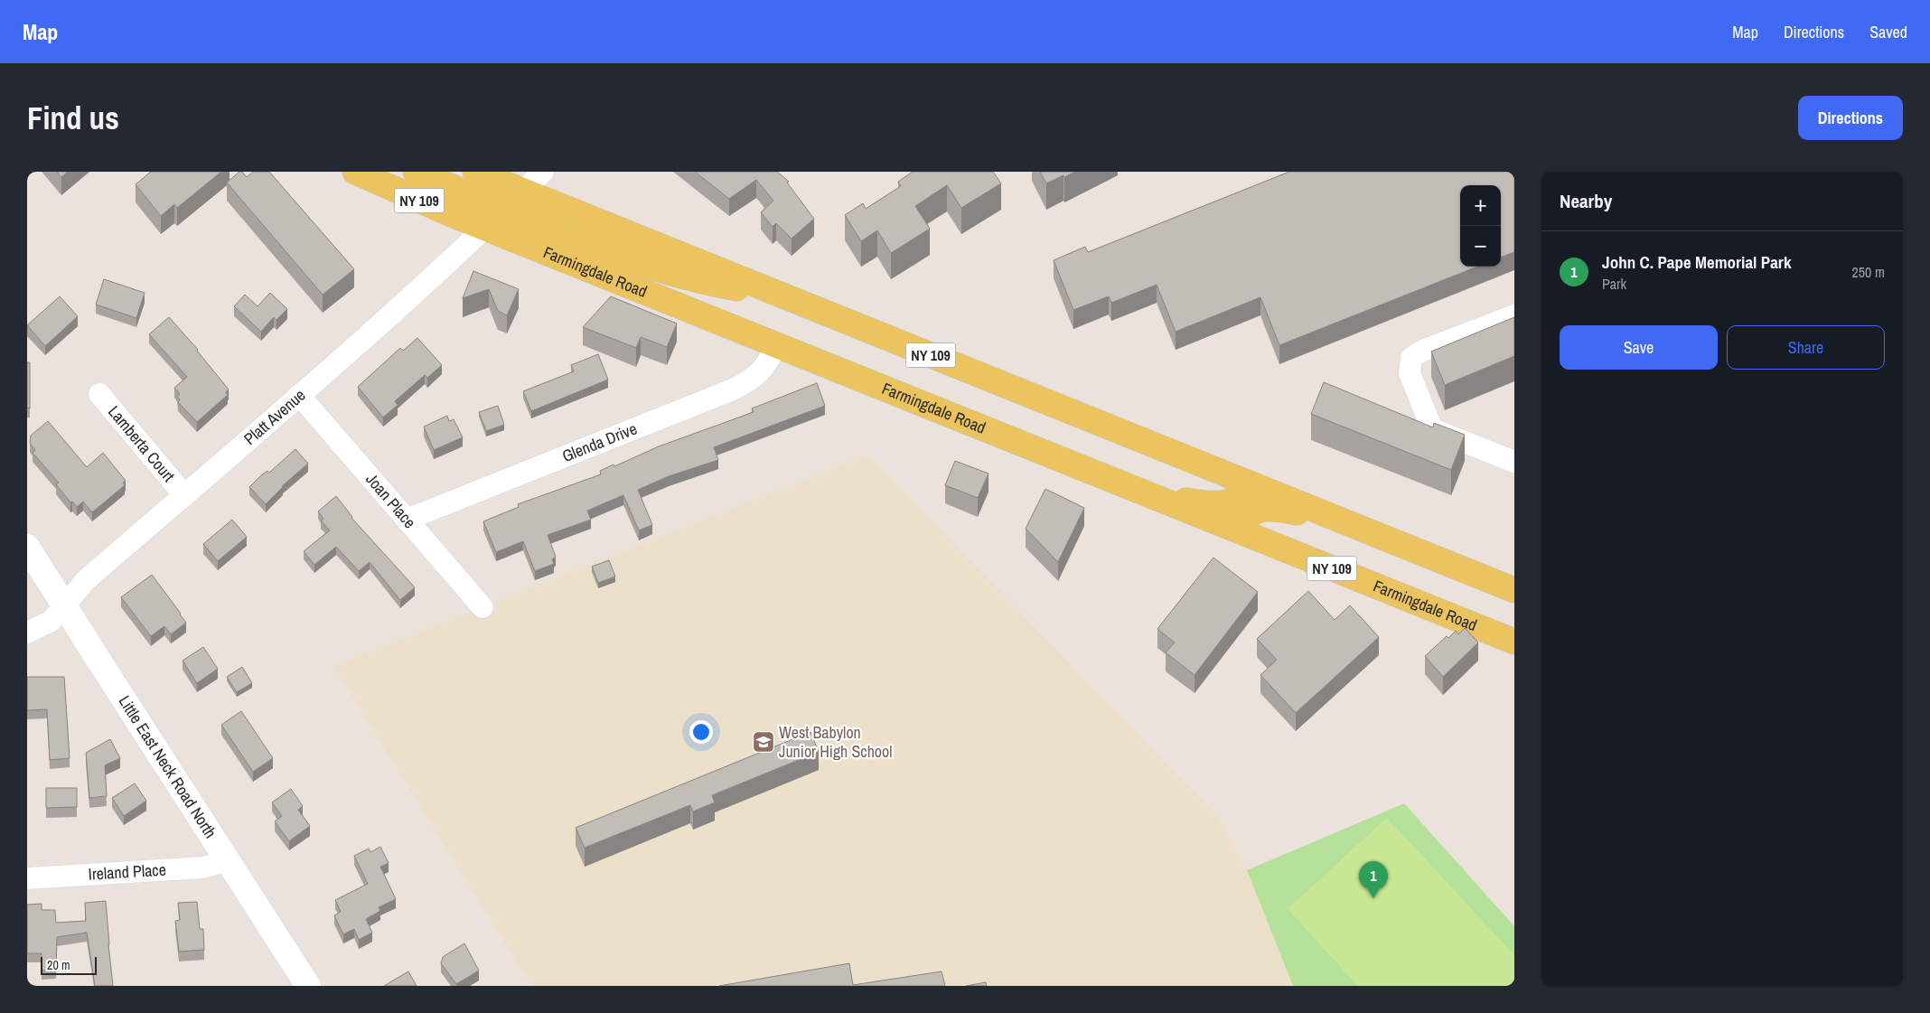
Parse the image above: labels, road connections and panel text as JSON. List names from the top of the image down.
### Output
{
  "streets": {
    "main road": ["NY 109", "Farmingdale Road", "Little East Neck Road North"],
    "street": [
      "Platt Avenue",
      "Glenda Drive",
      "Lamberta Court",
      "Joan Place",
      "Ireland Place"
    ]
  },
  "crossings": [
    ["NY 109", "Platt Avenue"],
    ["Farmingdale Road", "Platt Avenue"],
    ["Farmingdale Road", "Glenda Drive"],
    ["Platt Avenue", "Lamberta Court"],
    ["Platt Avenue", "Joan Place"],
    ["Platt Avenue", "Little East Neck Road North"],
    ["Glenda Drive", "Joan Place"],
    ["Little East Neck Road North", "Ireland Place"]
  ],
  "places": {
    "school or university": ["West Babylon Junior High School"]
  },
  "scale_bar": "20 m",
  "page": {
    "header": "Map",
    "nav": ["Map", "Directions", "Saved"],
    "buttons": [
      "Directions",
      ["Save", "Share"]
    ],
    "title": "Find us",
    "heading": "Nearby",
    "map_buttons": ["+", "−"],
    "list": [
      {
        "mark": "1",
        "name": "John C. Pape Memorial Park",
        "note": "Park",
        "value": "250 m"
      }
    ],
    "pins": "1",
    "scale": "20 m"
  }
}
